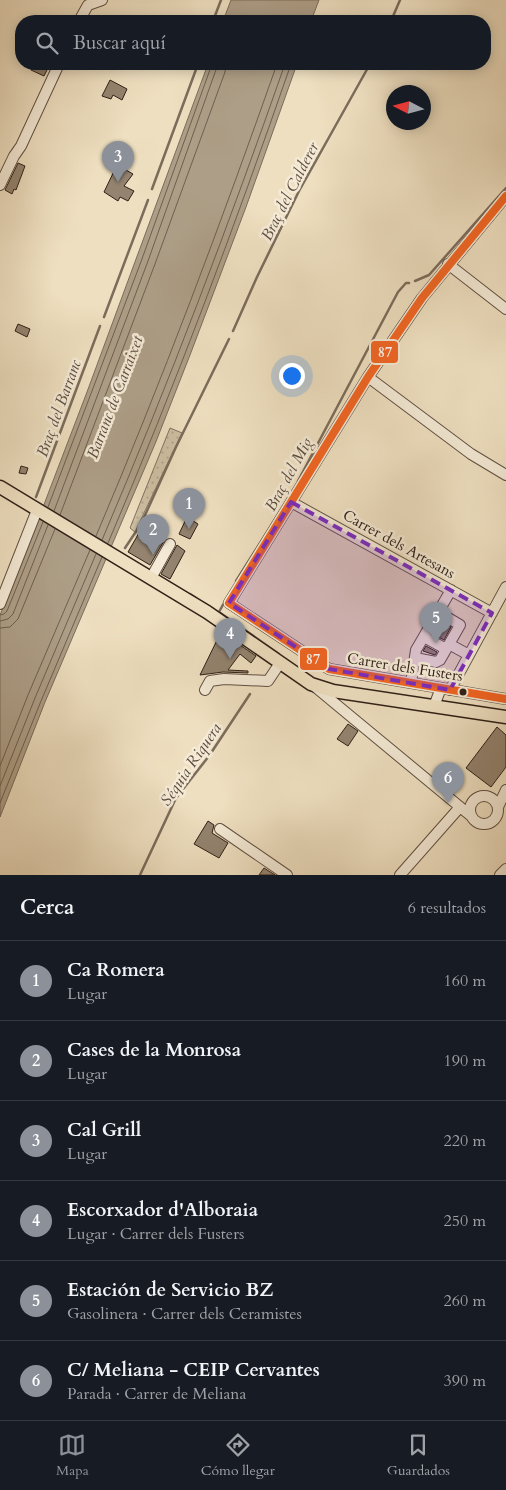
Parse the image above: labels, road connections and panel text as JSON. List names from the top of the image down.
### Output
{
  "streets": {
    "street": ["Carrer dels Artesans", "Carrer dels Fusters"]
  },
  "crossings": [
    ["Carrer dels Artesans", "Carrer dels Fusters"]
  ],
  "water": [
    "Braç del Calderer",
    "Barranc de Carraixet",
    "Braç del Barranc",
    "Braç del Mig",
    "Séquia Riquera"
  ],
  "lines": ["transit line 87"],
  "north": "left",
  "page": {
    "search": "Buscar aquí",
    "pins": [
      "3",
      "1",
      "2",
      "5",
      "4",
      "6"
    ],
    "heading": ["Cerca", "6 resultados"],
    "list": [
      {
        "mark": "1",
        "name": "Ca Romera",
        "note": "Lugar",
        "value": "160 m"
      },
      {
        "mark": "2",
        "name": "Cases de la Monrosa",
        "note": "Lugar",
        "value": "190 m"
      },
      {
        "mark": "3",
        "name": "Cal Grill",
        "note": "Lugar",
        "value": "220 m"
      },
      {
        "mark": "4",
        "name": "Escorxador d'Alboraia",
        "note": "Lugar · Carrer dels Fusters",
        "value": "250 m"
      },
      {
        "mark": "5",
        "name": "Estación de Servicio BZ",
        "note": "Gasolinera · Carrer dels Ceramistes",
        "value": "260 m"
      },
      {
        "mark": "6",
        "name": "C/ Meliana - CEIP Cervantes",
        "note": "Parada · Carrer de Meliana",
        "value": "390 m"
      }
    ],
    "nav": ["Mapa", "Cómo llegar", "Guardados"]
  }
}
